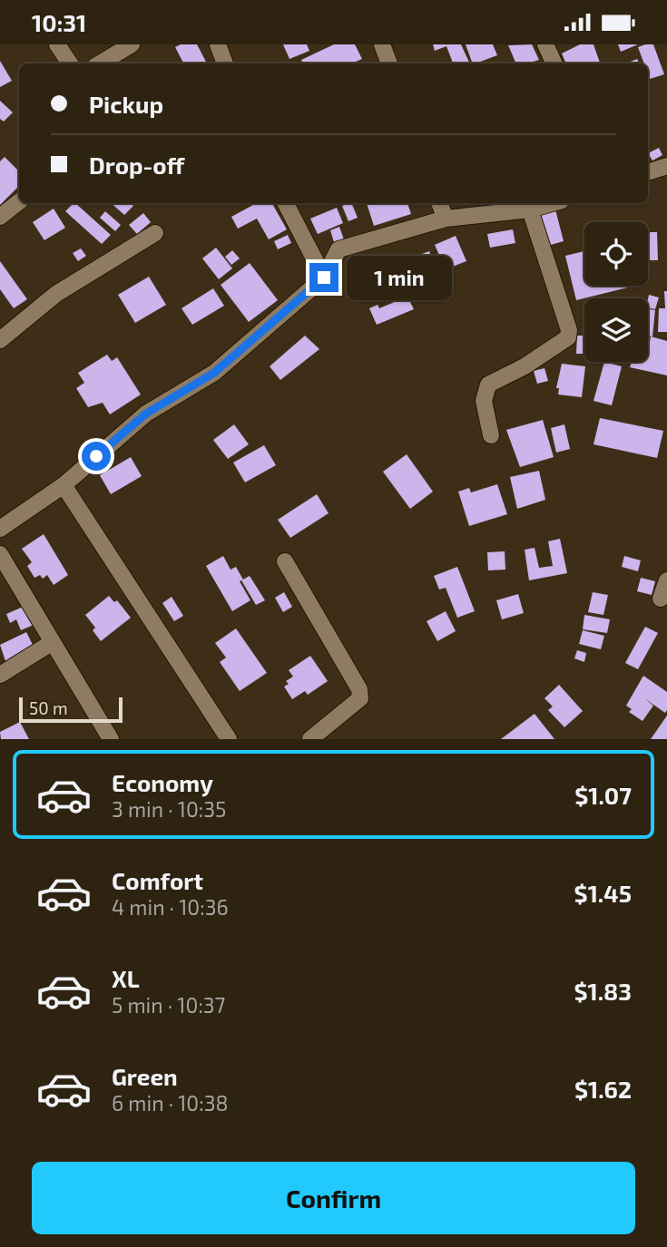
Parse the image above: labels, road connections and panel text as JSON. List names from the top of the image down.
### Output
{
  "scale_bar": "50 m",
  "page": {
    "status": "10:31",
    "banner": ["Pickup", "Drop-off"],
    "bubble": "1 min",
    "scale": "50 m",
    "list": [
      {
        "name": "Economy",
        "note": "3 min · 10:35",
        "value": "$1.07"
      },
      {
        "name": "Comfort",
        "note": "4 min · 10:36",
        "value": "$1.45"
      },
      {
        "name": "XL",
        "note": "5 min · 10:37",
        "value": "$1.83"
      },
      {
        "name": "Green",
        "note": "6 min · 10:38",
        "value": "$1.62"
      }
    ],
    "buttons": "Confirm"
  }
}
